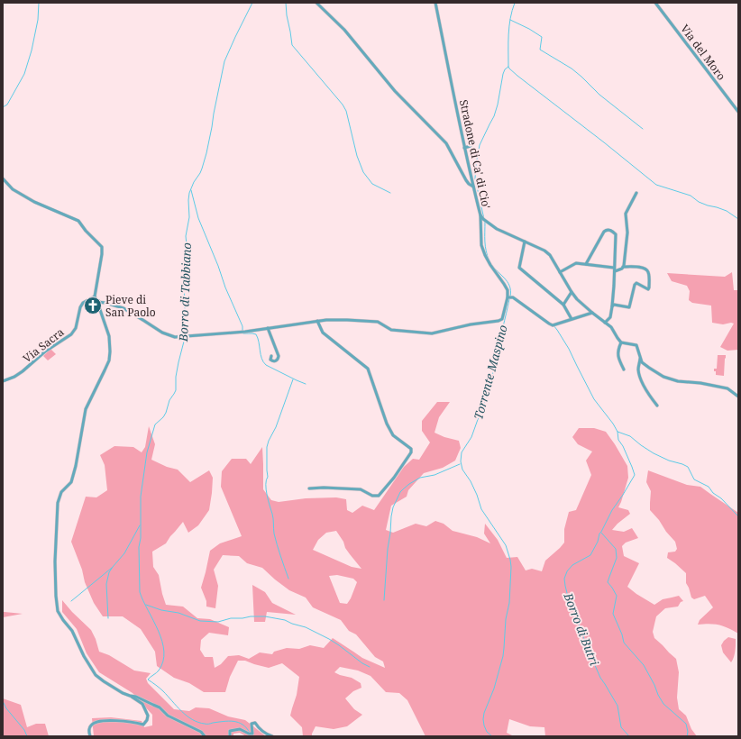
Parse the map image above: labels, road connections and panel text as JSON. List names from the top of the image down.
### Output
{
  "streets": {
    "street": ["Via del Moro", "Stradone di Ca' di Cio'", "Via Sacra"]
  },
  "water": ["Borro di Tabbiano", "Torrente Maspino", "Borro di Butri"],
  "places": {
    "church": ["Pieve di San Paolo"]
  }
}
